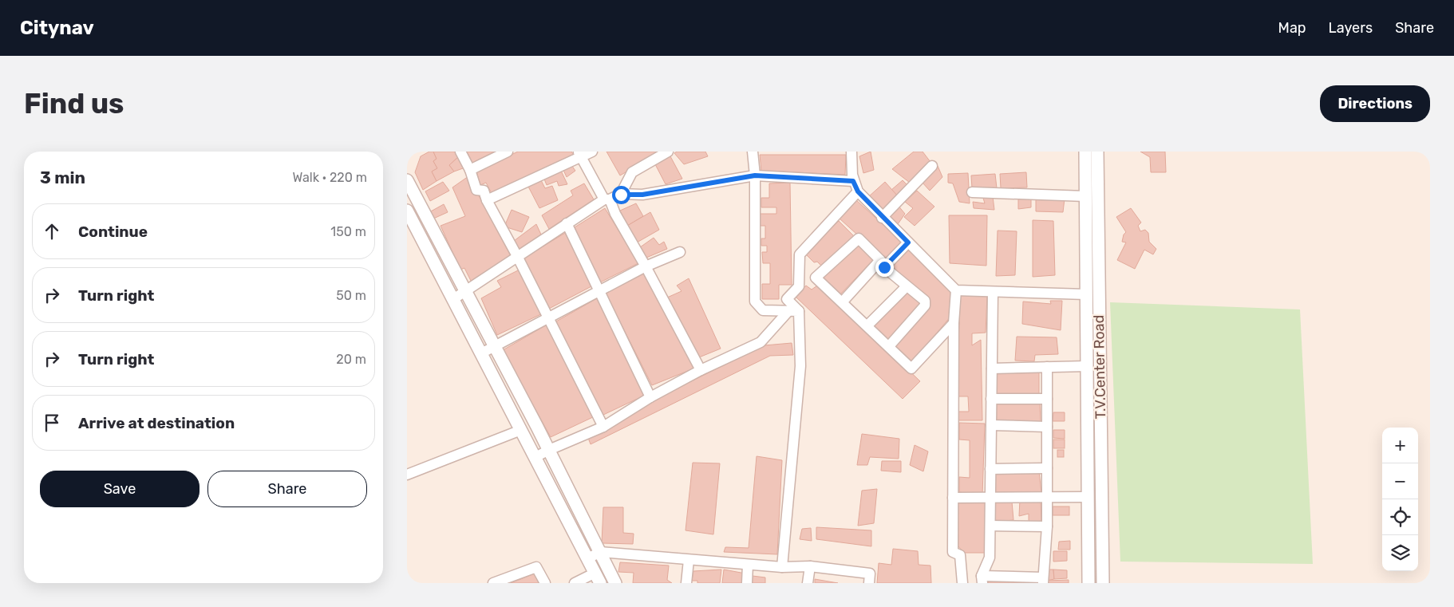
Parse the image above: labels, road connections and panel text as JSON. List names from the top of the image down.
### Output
{
  "streets": {
    "street": ["T.V.Center Road"]
  },
  "page": {
    "header": "Citynav",
    "nav": ["Map", "Layers", "Share"],
    "buttons": [
      "Directions",
      ["Save", "Share"]
    ],
    "title": "Find us",
    "heading": ["3 min", "Walk · 220 m"],
    "list": [
      ["Continue", "150 m"],
      ["Turn right", "50 m"],
      ["Turn right", "20 m"],
      "Arrive at destination"
    ],
    "map_buttons": ["+", "−"]
  }
}
